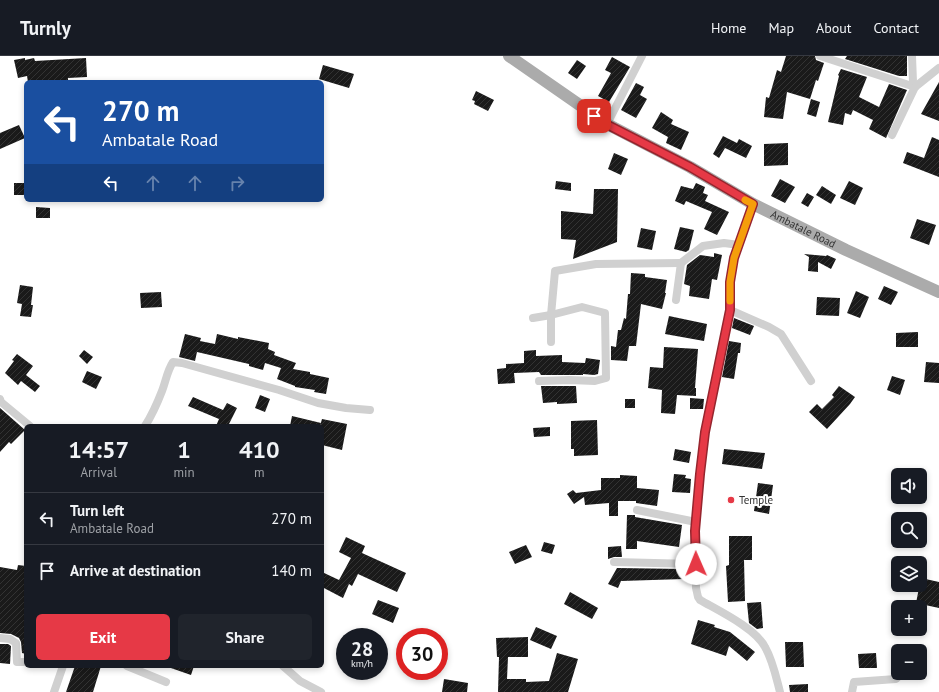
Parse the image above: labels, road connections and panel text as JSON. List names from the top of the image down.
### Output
{
  "streets": {
    "main road": ["Ambatale Road"]
  },
  "places": ["Temple"],
  "page": {
    "header": "Turnly",
    "nav": [
      "Home",
      "Map",
      "About",
      "Contact"
    ],
    "turn": ["270 m", "Ambatale Road"],
    "eta": [
      "14:57",
      "Arrival",
      "1",
      "min",
      "410",
      "m"
    ],
    "map_buttons": ["+", "−"],
    "list": [
      {
        "name": "Turn left",
        "note": "Ambatale Road",
        "value": "270 m"
      },
      {
        "name": "Arrive at destination",
        "value": "140 m"
      }
    ],
    "buttons": ["Exit", "Share"],
    "speed": "28 km/h",
    "limit": "30"
  }
}
